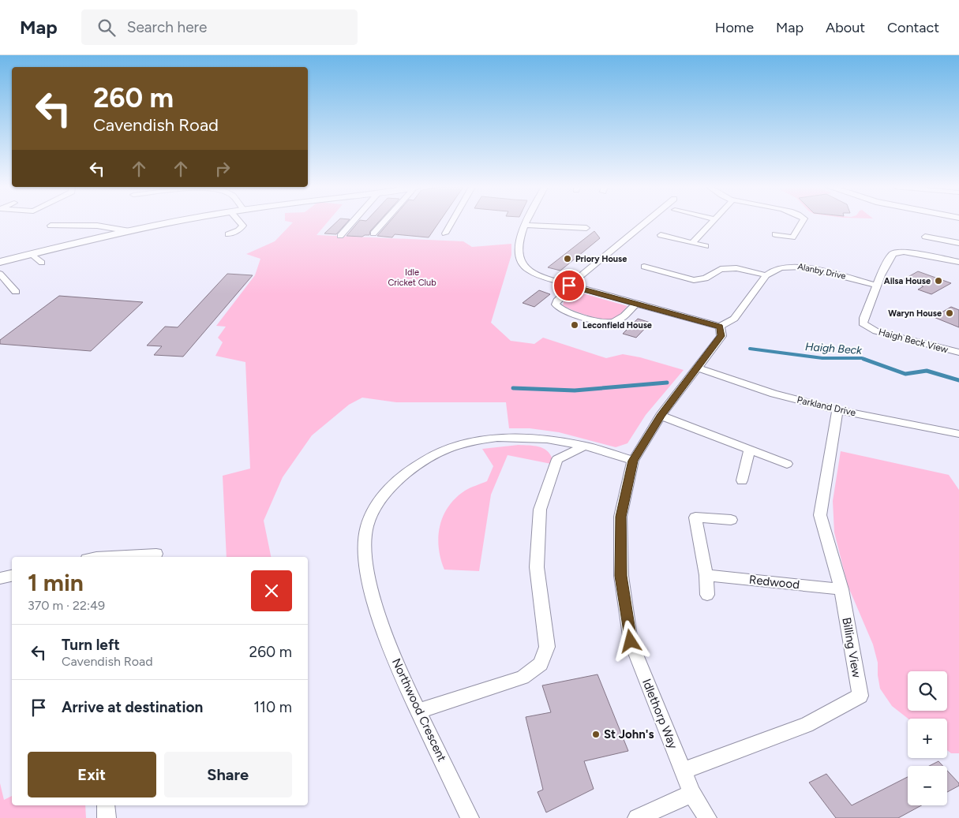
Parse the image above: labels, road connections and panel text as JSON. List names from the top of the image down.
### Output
{
  "streets": {
    "street": [
      "Alanby Drive",
      "Haigh Beck View",
      "Parkland Drive",
      "Redwood",
      "Billing View",
      "Northwood Crescent",
      "Idlethorp Way"
    ]
  },
  "crossings": [
    ["Alanby Drive", "Haigh Beck View"],
    ["Alanby Drive", "Idlethorp Way"],
    ["Parkland Drive", "Billing View"],
    ["Parkland Drive", "Idlethorp Way"],
    ["Redwood", "Billing View"],
    ["Billing View", "Idlethorp Way"],
    ["Northwood Crescent", "Idlethorp Way"]
  ],
  "water": ["Haigh Beck"],
  "parks": ["Idle Cricket Club"],
  "places": [
    "Priory House",
    "Ailsa House",
    "Waryn House",
    "Leconfield House",
    "St John's"
  ],
  "page": {
    "header": "Map",
    "search": "Search here",
    "nav": [
      "Home",
      "Map",
      "About",
      "Contact"
    ],
    "turn": ["260 m", "Cavendish Road"],
    "heading": ["1 min", "370 m · 22:49"],
    "list": [
      {
        "name": "Turn left",
        "note": "Cavendish Road",
        "value": "260 m"
      },
      {
        "name": "Arrive at destination",
        "value": "110 m"
      }
    ],
    "map_buttons": ["+", "−"],
    "buttons": ["Exit", "Share"]
  }
}
